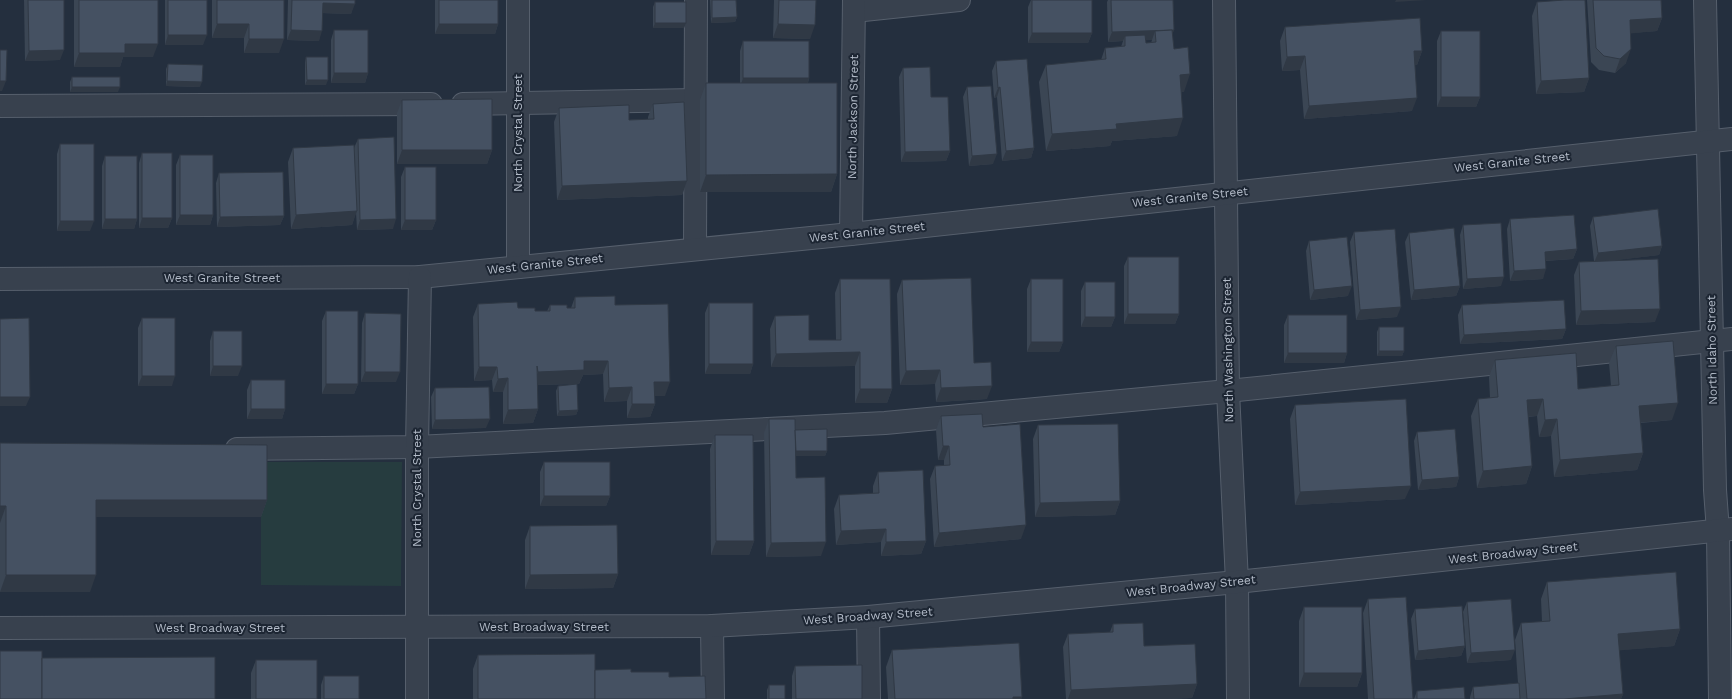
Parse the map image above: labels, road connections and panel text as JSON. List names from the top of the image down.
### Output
{
  "streets": {
    "street": [
      "North Jackson Street",
      "North Crystal Street",
      "West Granite Street",
      "North Washington Street",
      "North Idaho Street",
      "West Broadway Street"
    ]
  },
  "crossings": [
    ["North Jackson Street", "West Granite Street"],
    ["North Crystal Street", "West Granite Street"],
    ["North Crystal Street", "West Broadway Street"],
    ["West Granite Street", "North Washington Street"],
    ["West Granite Street", "North Idaho Street"],
    ["North Washington Street", "West Broadway Street"],
    ["North Idaho Street", "West Broadway Street"]
  ]
}
